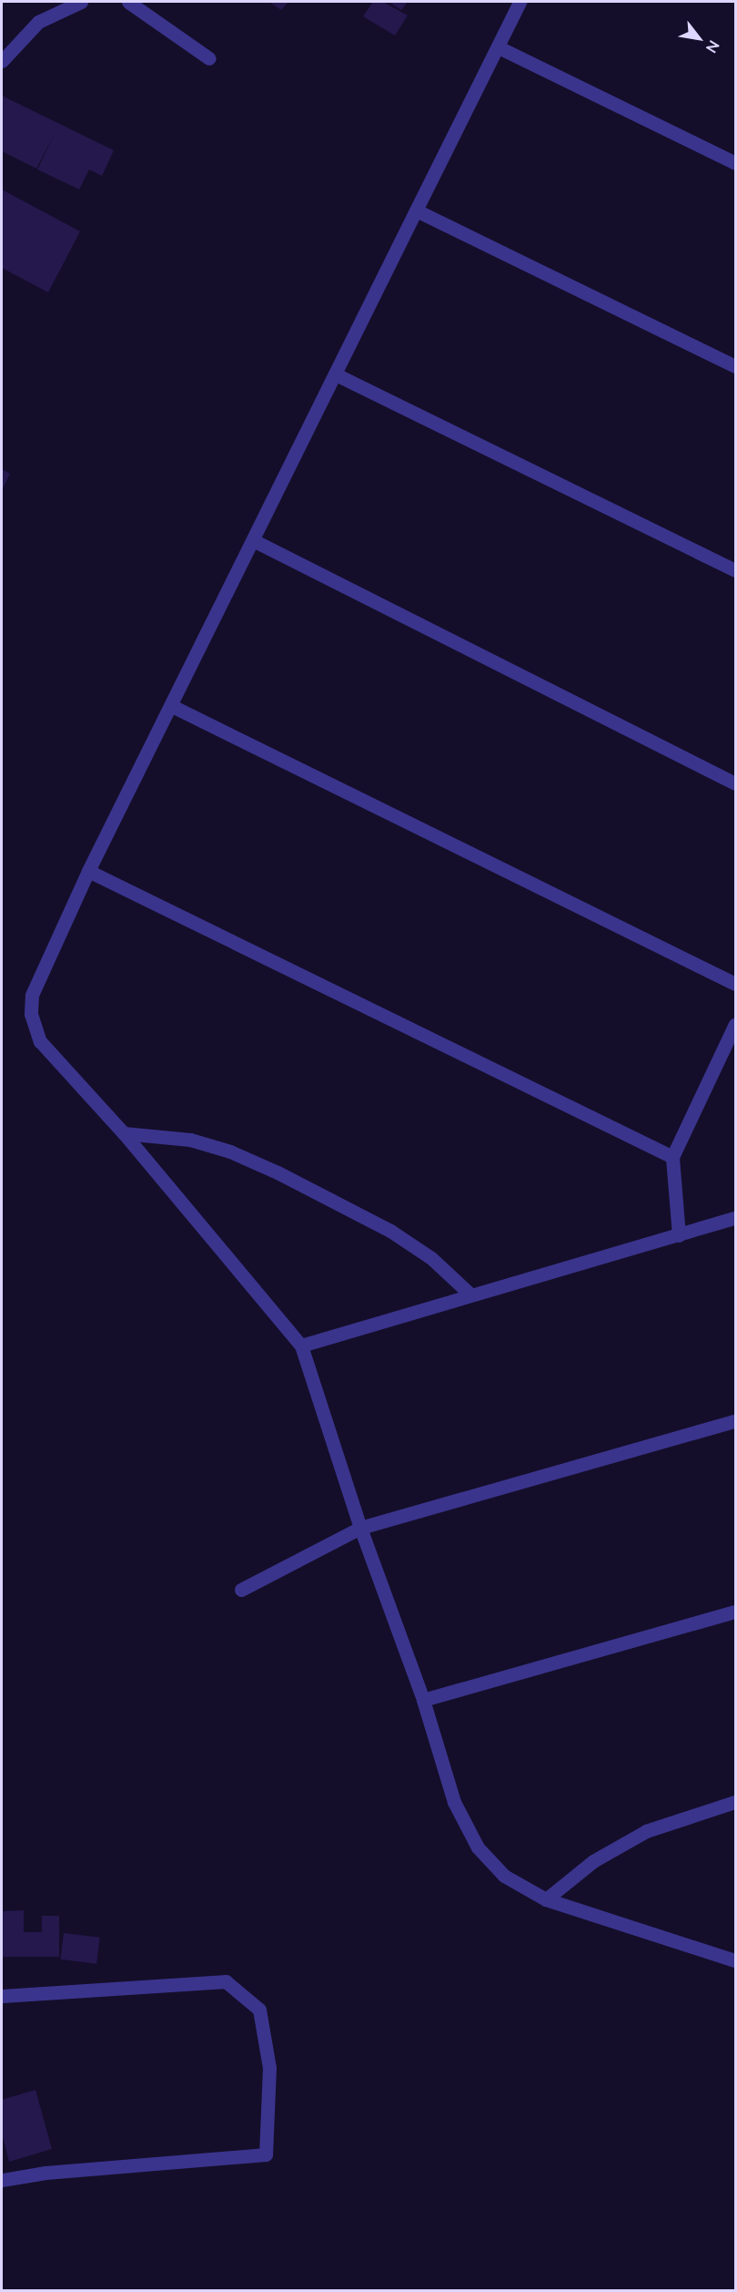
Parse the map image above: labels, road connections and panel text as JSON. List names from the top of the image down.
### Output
{
  "north": "bottom right"
}
